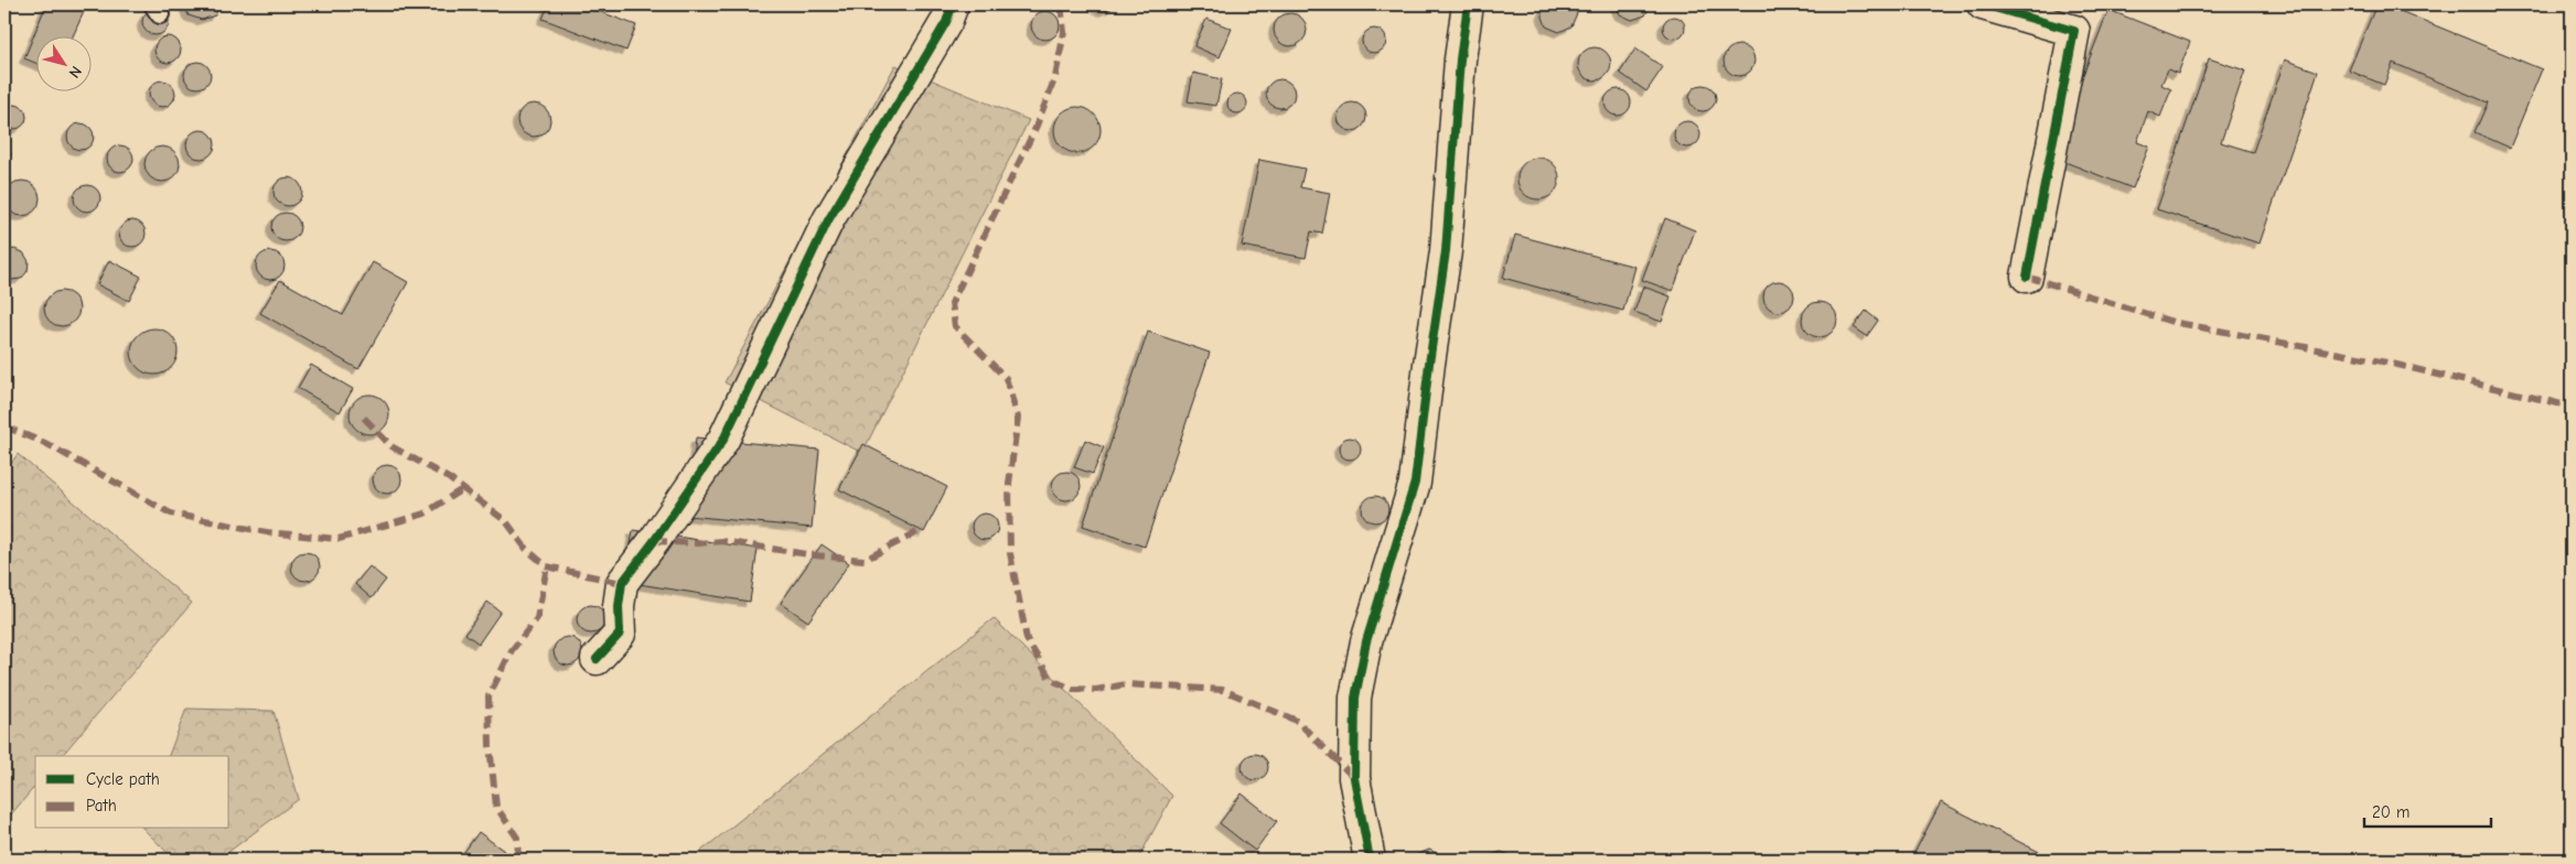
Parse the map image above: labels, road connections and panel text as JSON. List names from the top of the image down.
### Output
{
  "legend": ["Cycle path", "Path"],
  "scale_bar": "20 m",
  "north": "bottom right"
}
